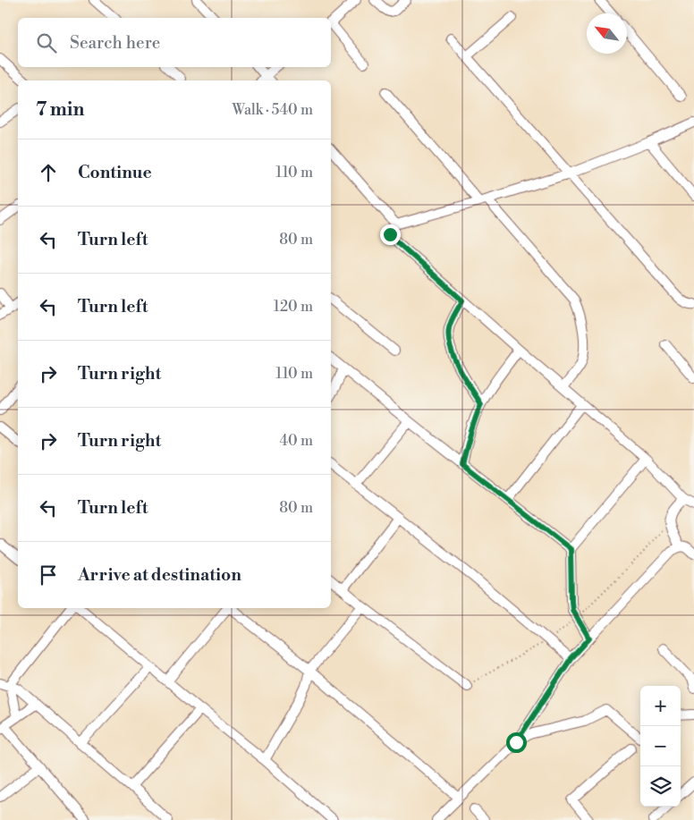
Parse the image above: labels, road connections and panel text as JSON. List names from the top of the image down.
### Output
{
  "north": "top left",
  "page": {
    "search": "Search here",
    "heading": ["7 min", "Walk · 540 m"],
    "list": [
      ["Continue", "110 m"],
      ["Turn left", "80 m"],
      ["Turn left", "120 m"],
      ["Turn right", "110 m"],
      ["Turn right", "40 m"],
      ["Turn left", "80 m"],
      "Arrive at destination"
    ],
    "map_buttons": ["+", "−"]
  }
}
